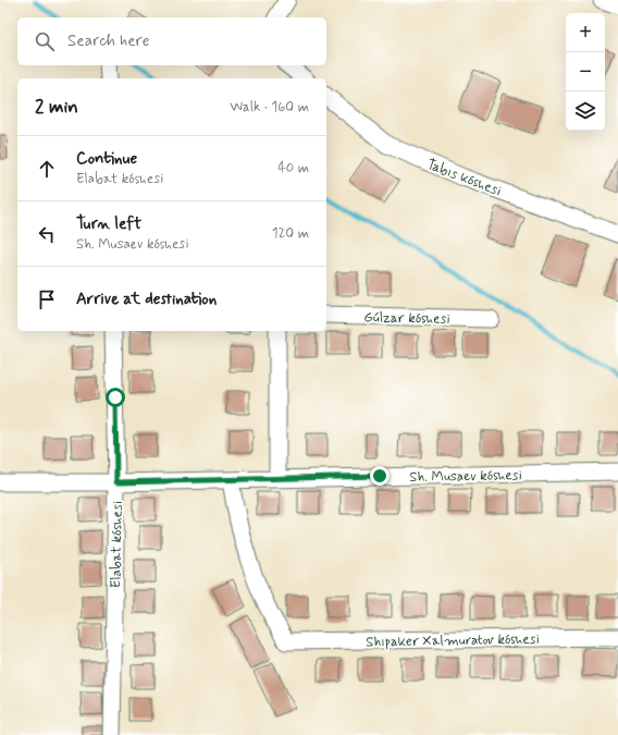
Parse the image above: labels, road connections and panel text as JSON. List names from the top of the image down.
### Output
{
  "streets": {
    "street": [
      "Tabıs kóshesi",
      "Gúlzar kóshesi",
      "Sh. Musaev kóshesi",
      "Elabat kóshesi",
      "Shıpaker Xalmuratov kóshesi"
    ]
  },
  "crossings": [
    ["Sh. Musaev kóshesi", "Elabat kóshesi"],
    ["Sh. Musaev kóshesi", "Shıpaker Xalmuratov kóshesi"]
  ],
  "page": {
    "map_buttons": ["+", "−"],
    "search": "Search here",
    "heading": ["2 min", "Walk · 160 m"],
    "list": [
      ["Continue", "Elabat kóshesi", "40 m"],
      ["Turn left", "Sh. Musaev kóshesi", "120 m"],
      "Arrive at destination"
    ]
  }
}
